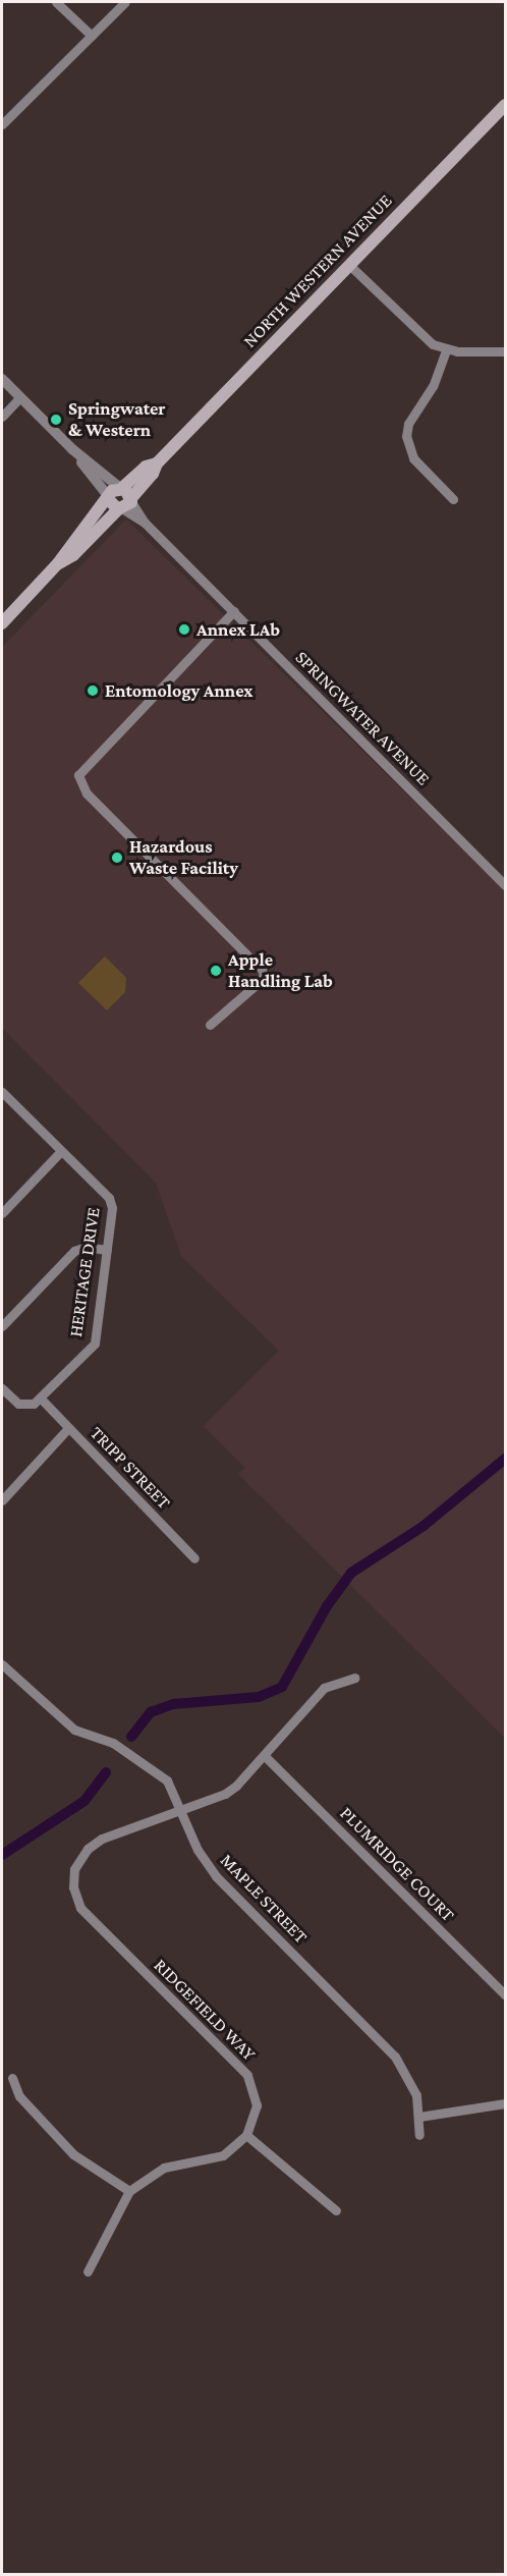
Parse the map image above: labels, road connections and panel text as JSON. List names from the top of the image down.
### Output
{
  "streets": {
    "main road": ["NORTH WESTERN AVENUE"],
    "street": [
      "SPRINGWATER AVENUE",
      "HERITAGE DRIVE",
      "TRIPP STREET",
      "PLUMRIDGE COURT",
      "MAPLE STREET",
      "RIDGEFIELD WAY"
    ]
  },
  "crossings": [
    ["NORTH WESTERN AVENUE", "SPRINGWATER AVENUE"],
    ["HERITAGE DRIVE", "TRIPP STREET"],
    ["PLUMRIDGE COURT", "RIDGEFIELD WAY"],
    ["MAPLE STREET", "RIDGEFIELD WAY"]
  ],
  "places": [
    "Springwater & Western",
    "Annex LAb",
    "Entomology Annex",
    "Hazardous Waste Facility",
    "Apple Handling Lab"
  ]
}
